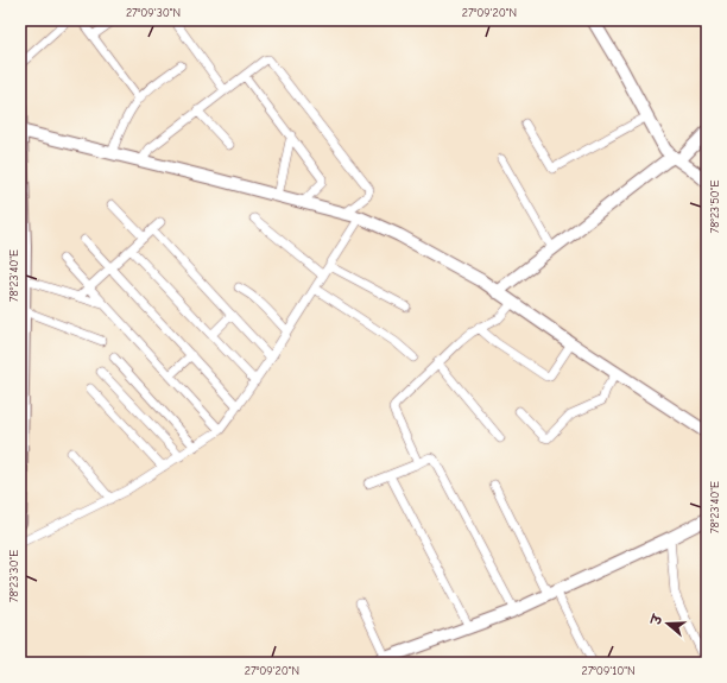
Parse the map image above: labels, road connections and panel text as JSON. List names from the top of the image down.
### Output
{
  "north": "left",
  "coordinates": [
    "27°09'30\"N",
    "27°09'20\"N",
    "78°23'50\"E",
    "78°23'40\"E",
    "78°23'30\"E",
    "27°09'10\"N"
  ]
}
